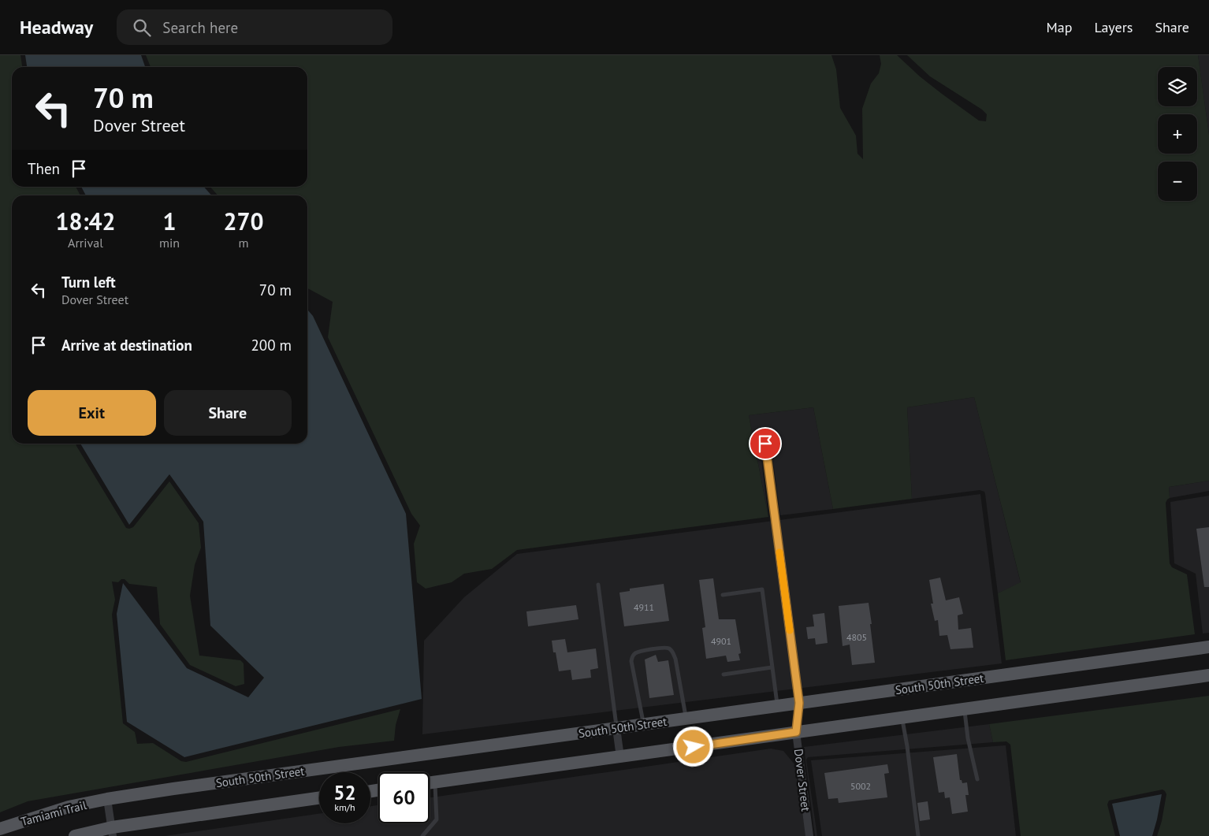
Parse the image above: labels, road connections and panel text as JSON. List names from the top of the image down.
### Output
{
  "streets": {
    "main road": ["South 50th Street", "Tamiami Trail"],
    "street": ["Dover Street"]
  },
  "crossings": [
    ["South 50th Street", "Dover Street"],
    ["South 50th Street", "Tamiami Trail"]
  ],
  "house_numbers": [
    "4911",
    "4805",
    "4901",
    "5002"
  ],
  "page": {
    "header": "Headway",
    "search": "Search here",
    "nav": ["Map", "Layers", "Share"],
    "map_buttons": ["+", "−"],
    "turn": ["70 m", "Dover Street"],
    "then": "Then",
    "eta": [
      "18:42",
      "Arrival",
      "1",
      "min",
      "270",
      "m"
    ],
    "list": [
      {
        "name": "Turn left",
        "note": "Dover Street",
        "value": "70 m"
      },
      {
        "name": "Arrive at destination",
        "value": "200 m"
      }
    ],
    "buttons": ["Exit", "Share"],
    "speed": "52 km/h",
    "limit": "60"
  }
}
